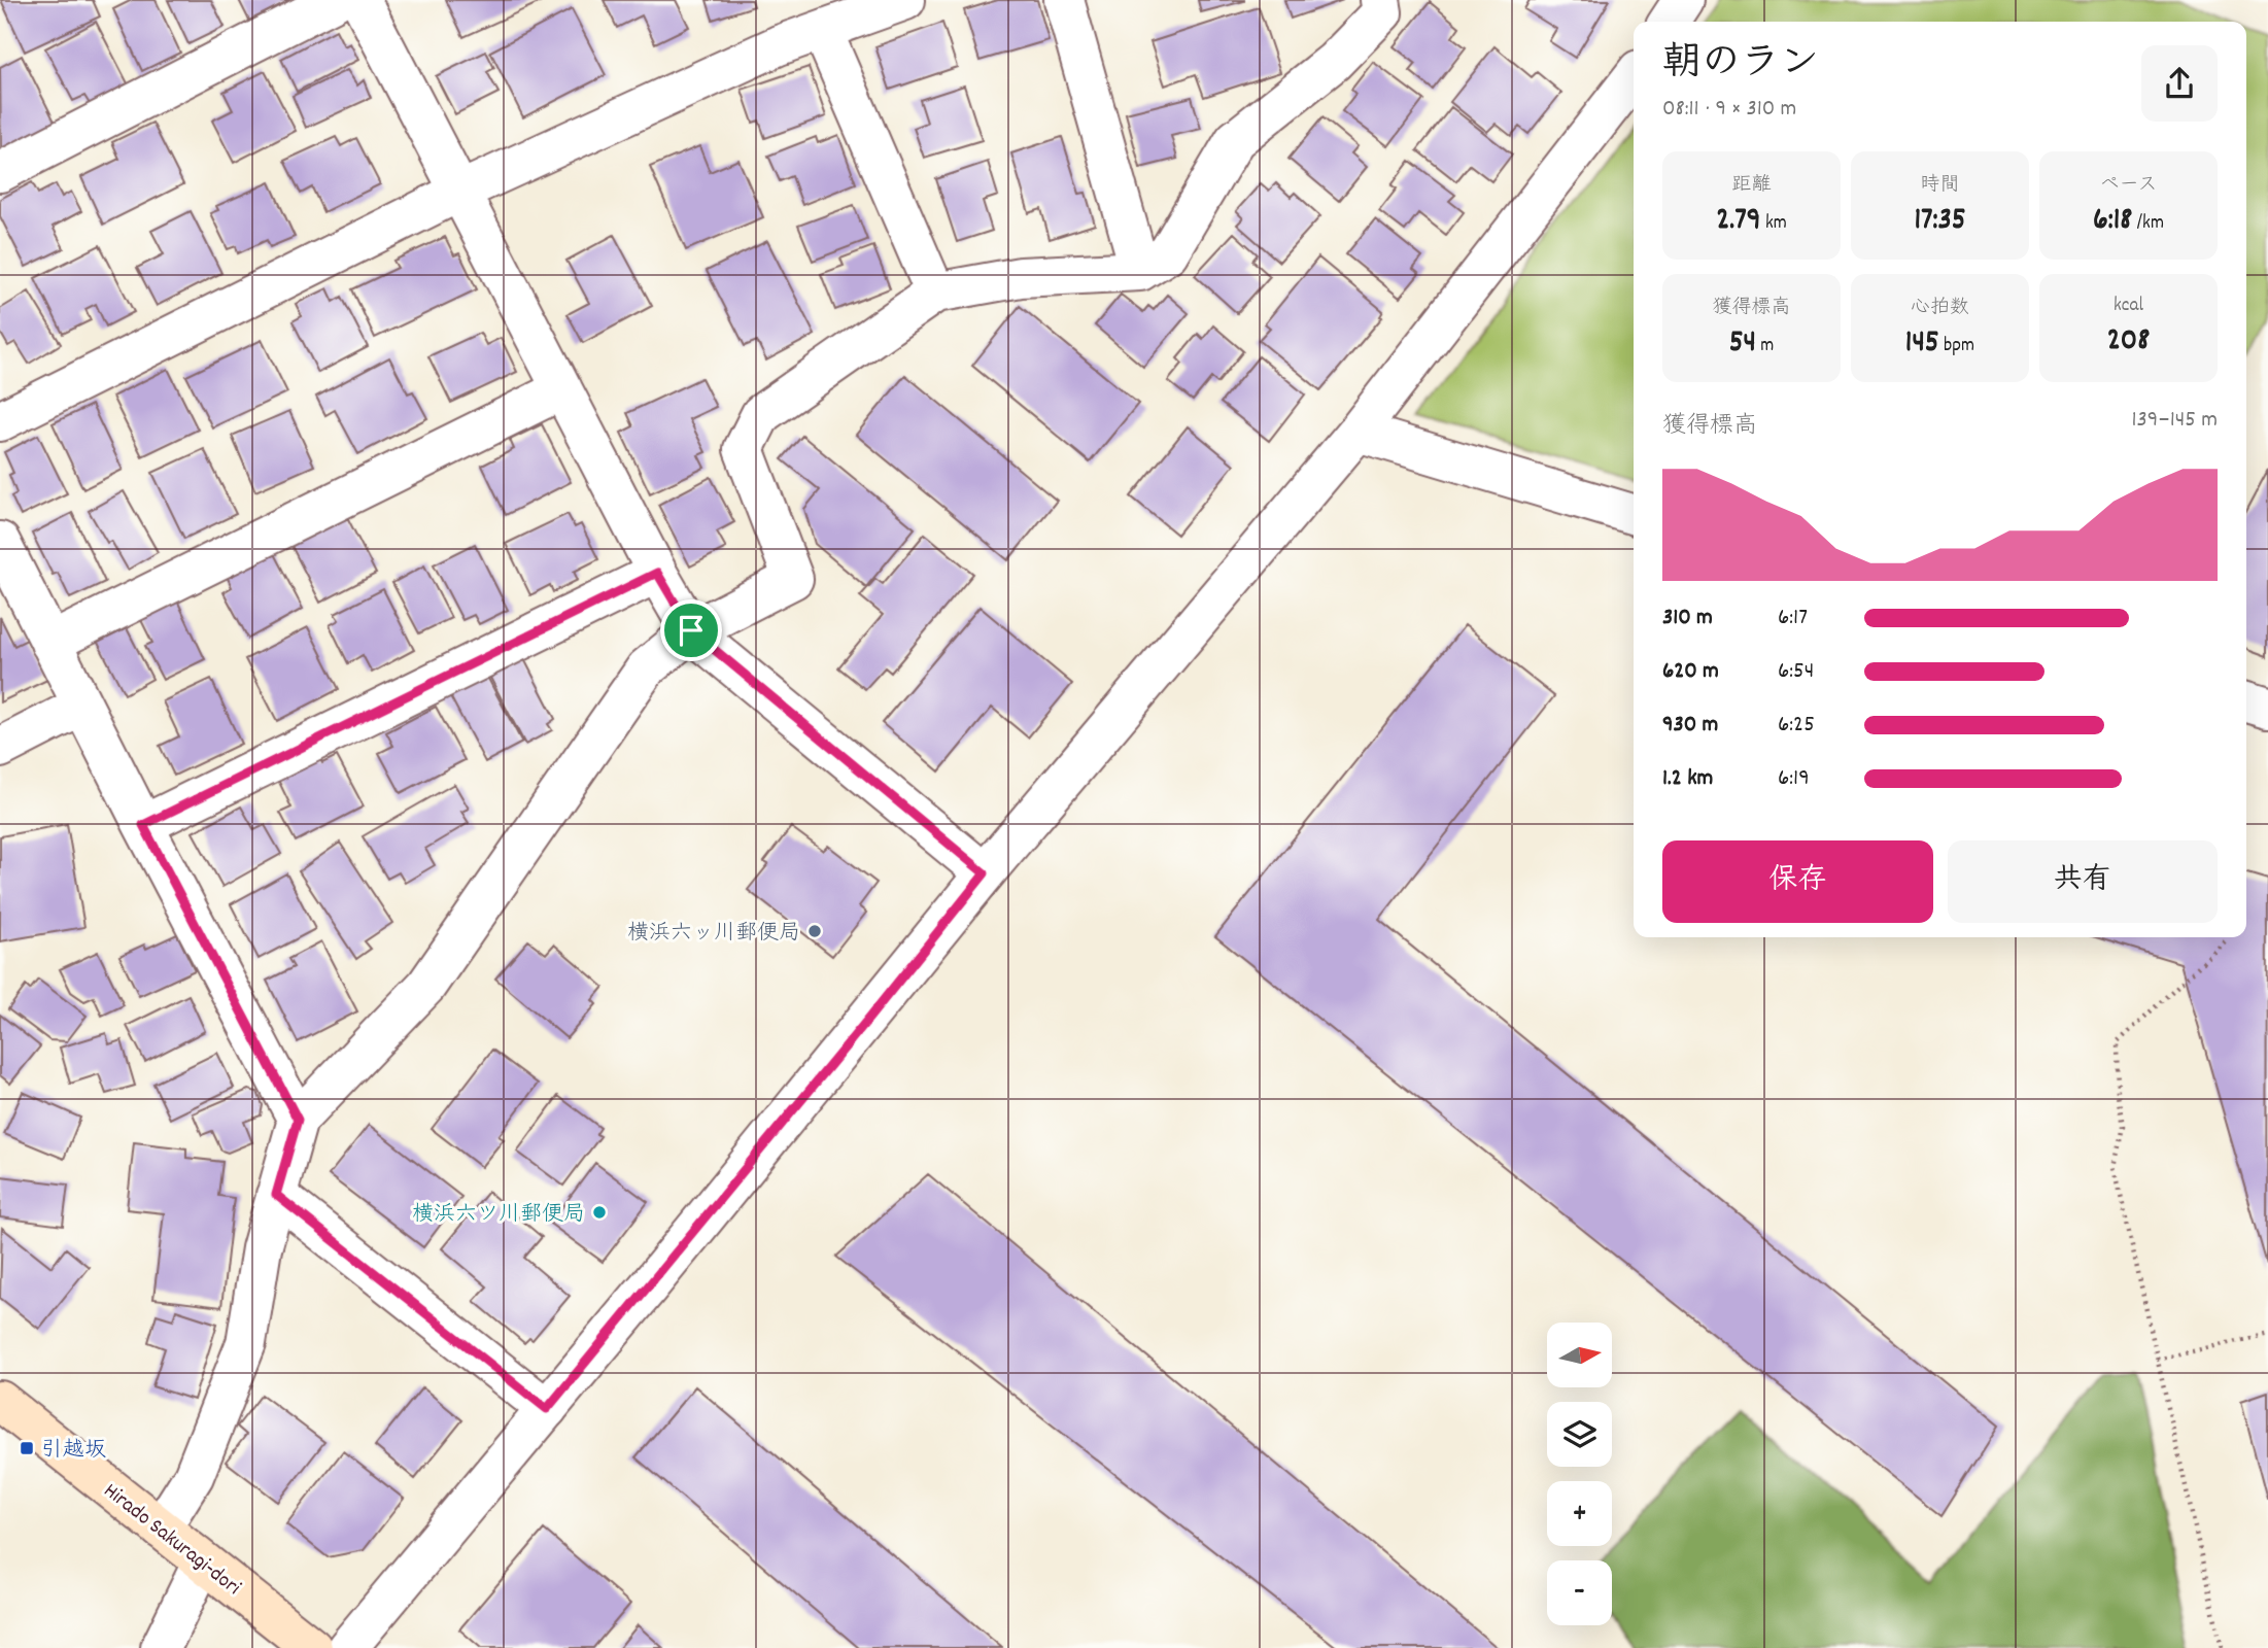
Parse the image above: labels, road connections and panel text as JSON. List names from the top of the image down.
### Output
{
  "streets": {
    "main road": ["Hirado Sakuragi-dori"]
  },
  "places": {
    "other": ["横浜六ッ川郵便局", "横浜六ツ川郵便局"],
    "transit": ["引越坂"]
  },
  "north": "right",
  "page": {
    "heading": ["朝のラン", "08:11 · 9 × 310 m"],
    "stats": [
      ["距離", "2.79 km"],
      ["時間", "17:35"],
      ["ペース", "6:18 /km"],
      ["獲得標高", "54 m"],
      ["心拍数", "145 bpm"],
      ["kcal", "208"]
    ],
    "chart": ["獲得標高", "139–145 m"],
    "list": [
      {
        "name": "310 m",
        "note": "6:17"
      },
      {
        "name": "620 m",
        "note": "6:54"
      },
      {
        "name": "930 m",
        "note": "6:25"
      },
      {
        "name": "1.2 km",
        "note": "6:19"
      }
    ],
    "buttons": ["保存", "共有"],
    "map_buttons": ["+", "−"]
  }
}
